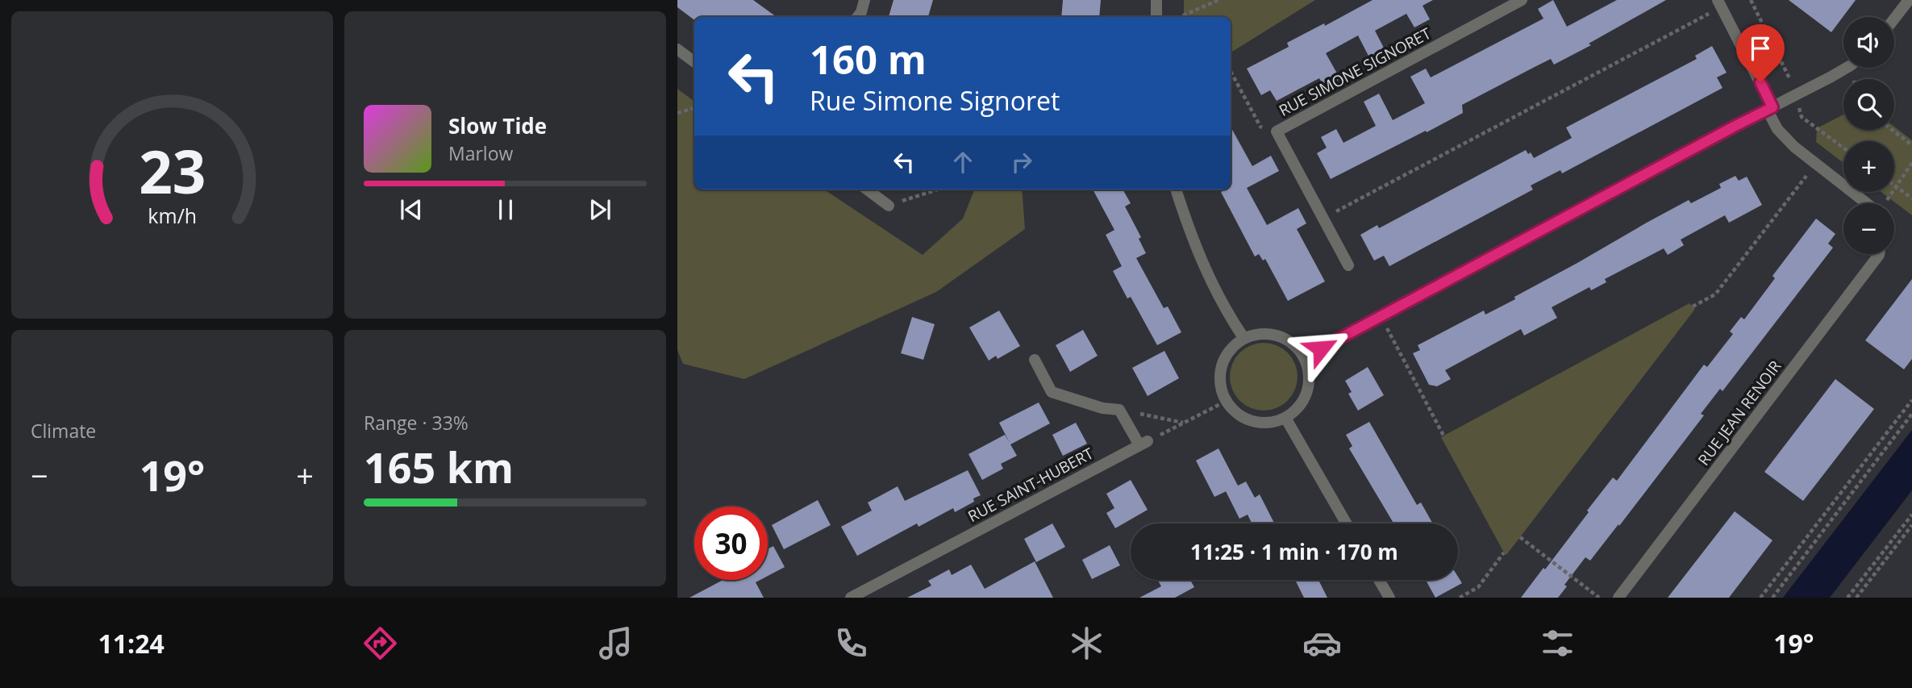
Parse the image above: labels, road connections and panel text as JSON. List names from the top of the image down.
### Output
{
  "streets": {
    "street": ["RUE SIMONE SIGNORET", "RUE JEAN RENOIR", "RUE SAINT-HUBERT"]
  },
  "page": {
    "map_buttons": ["+", "−"],
    "turn": ["160 m", "Rue Simone Signoret"],
    "song": ["Slow Tide", "Marlow"],
    "tile": [
      "Climate",
      ["Range · 33%", "165 km"]
    ],
    "heat": ["−", "19°", "+"],
    "limit": "30",
    "trip": "11:25 · 1 min · 170 m",
    "tabs": ["11:24", "19°"],
    "gauge": ["23", "km/h"]
  }
}
